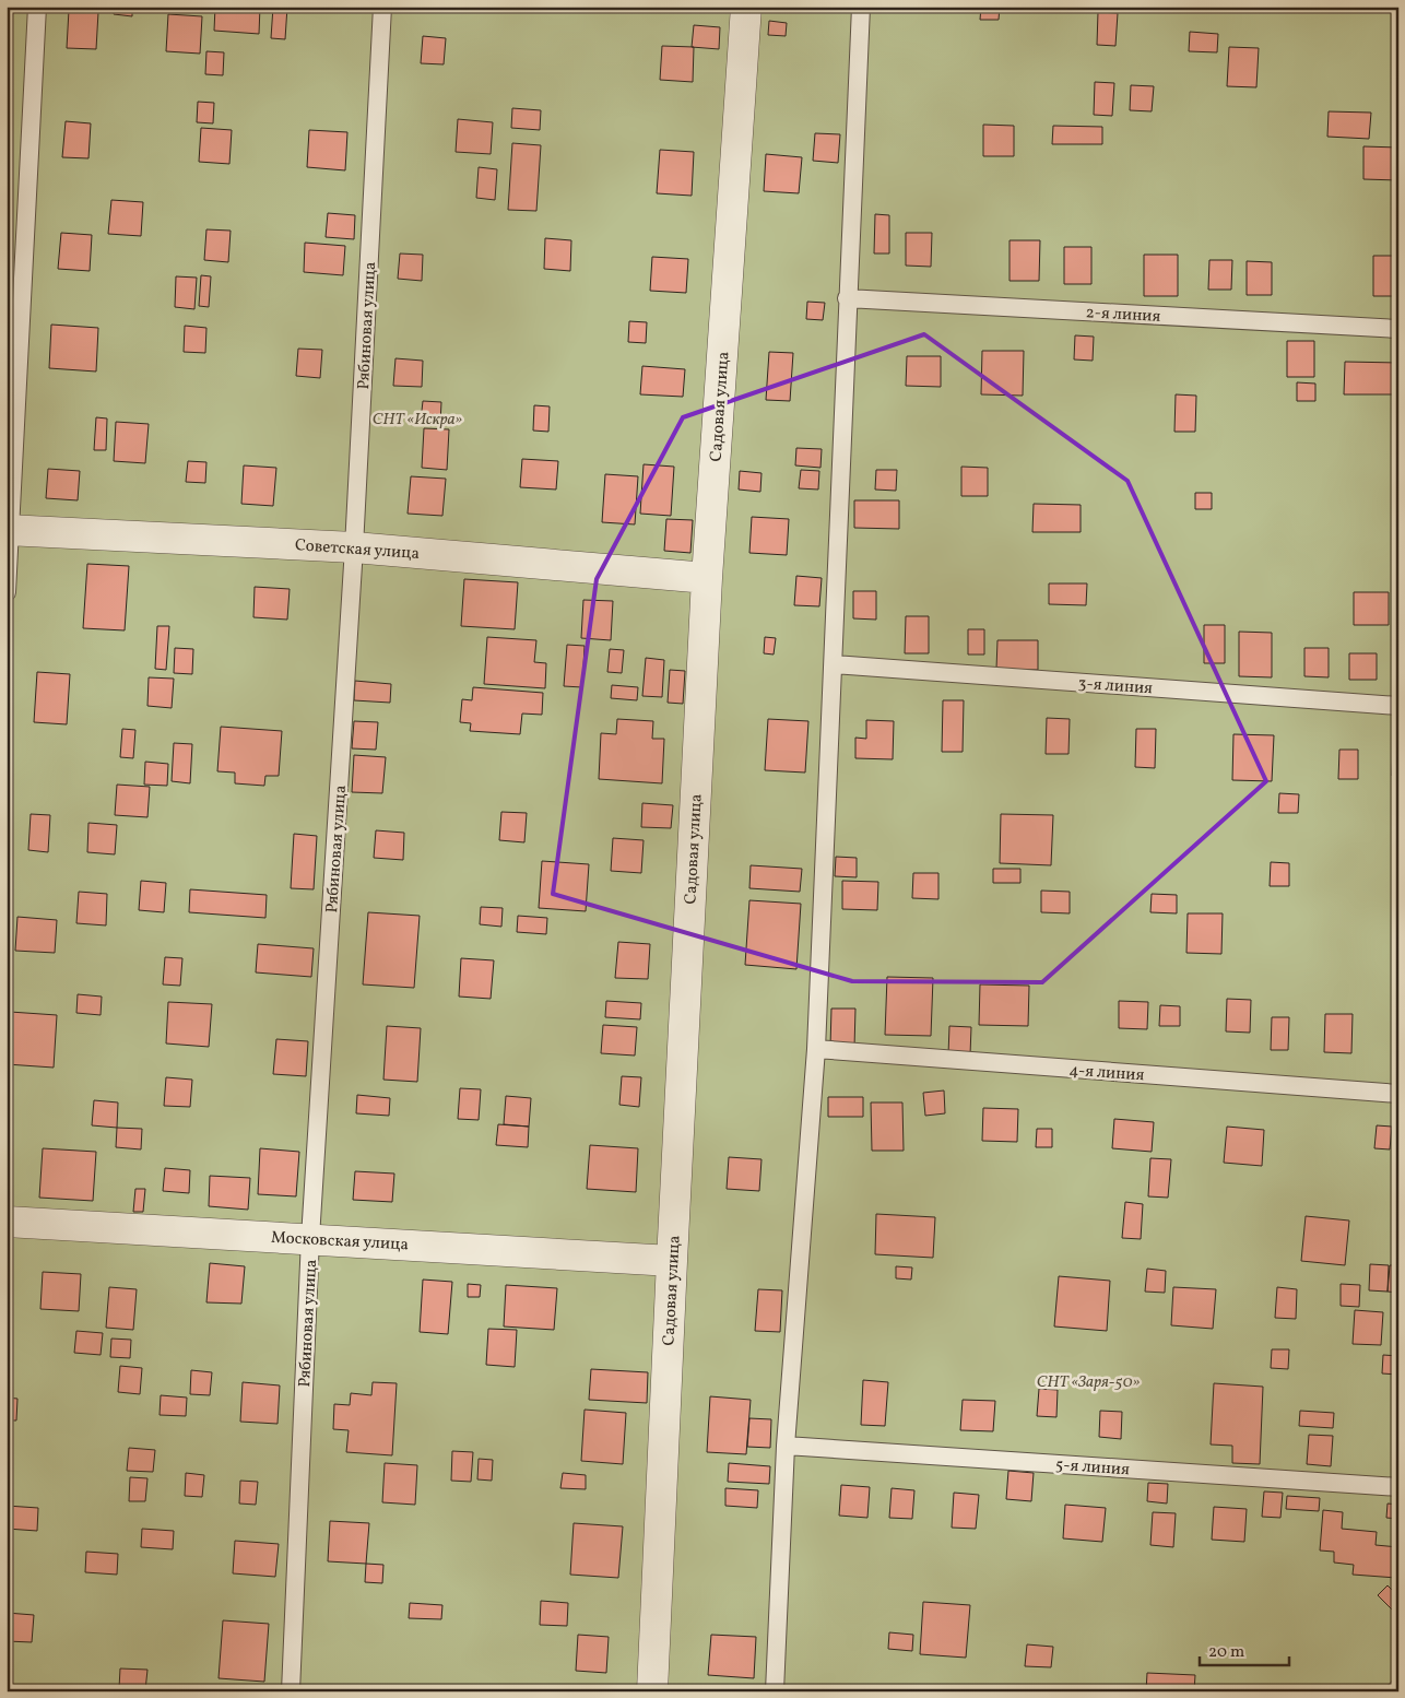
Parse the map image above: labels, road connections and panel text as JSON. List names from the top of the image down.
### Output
{
  "streets": {
    "street": ["Садовая улица", "Советская улица", "Московская улица"],
    "lane": [
      "2-я линия",
      "Рябиновая улица",
      "3-я линия",
      "4-я линия",
      "5-я линия"
    ]
  },
  "crossings": [
    ["Рябиновая улица", "Советская улица"],
    ["Рябиновая улица", "Московская улица"],
    ["Садовая улица", "Советская улица"],
    ["Садовая улица", "Московская улица"]
  ],
  "parks": ["СНТ «Искра»", "СНТ «Заря-50»"],
  "scale_bar": "20 m"
}
